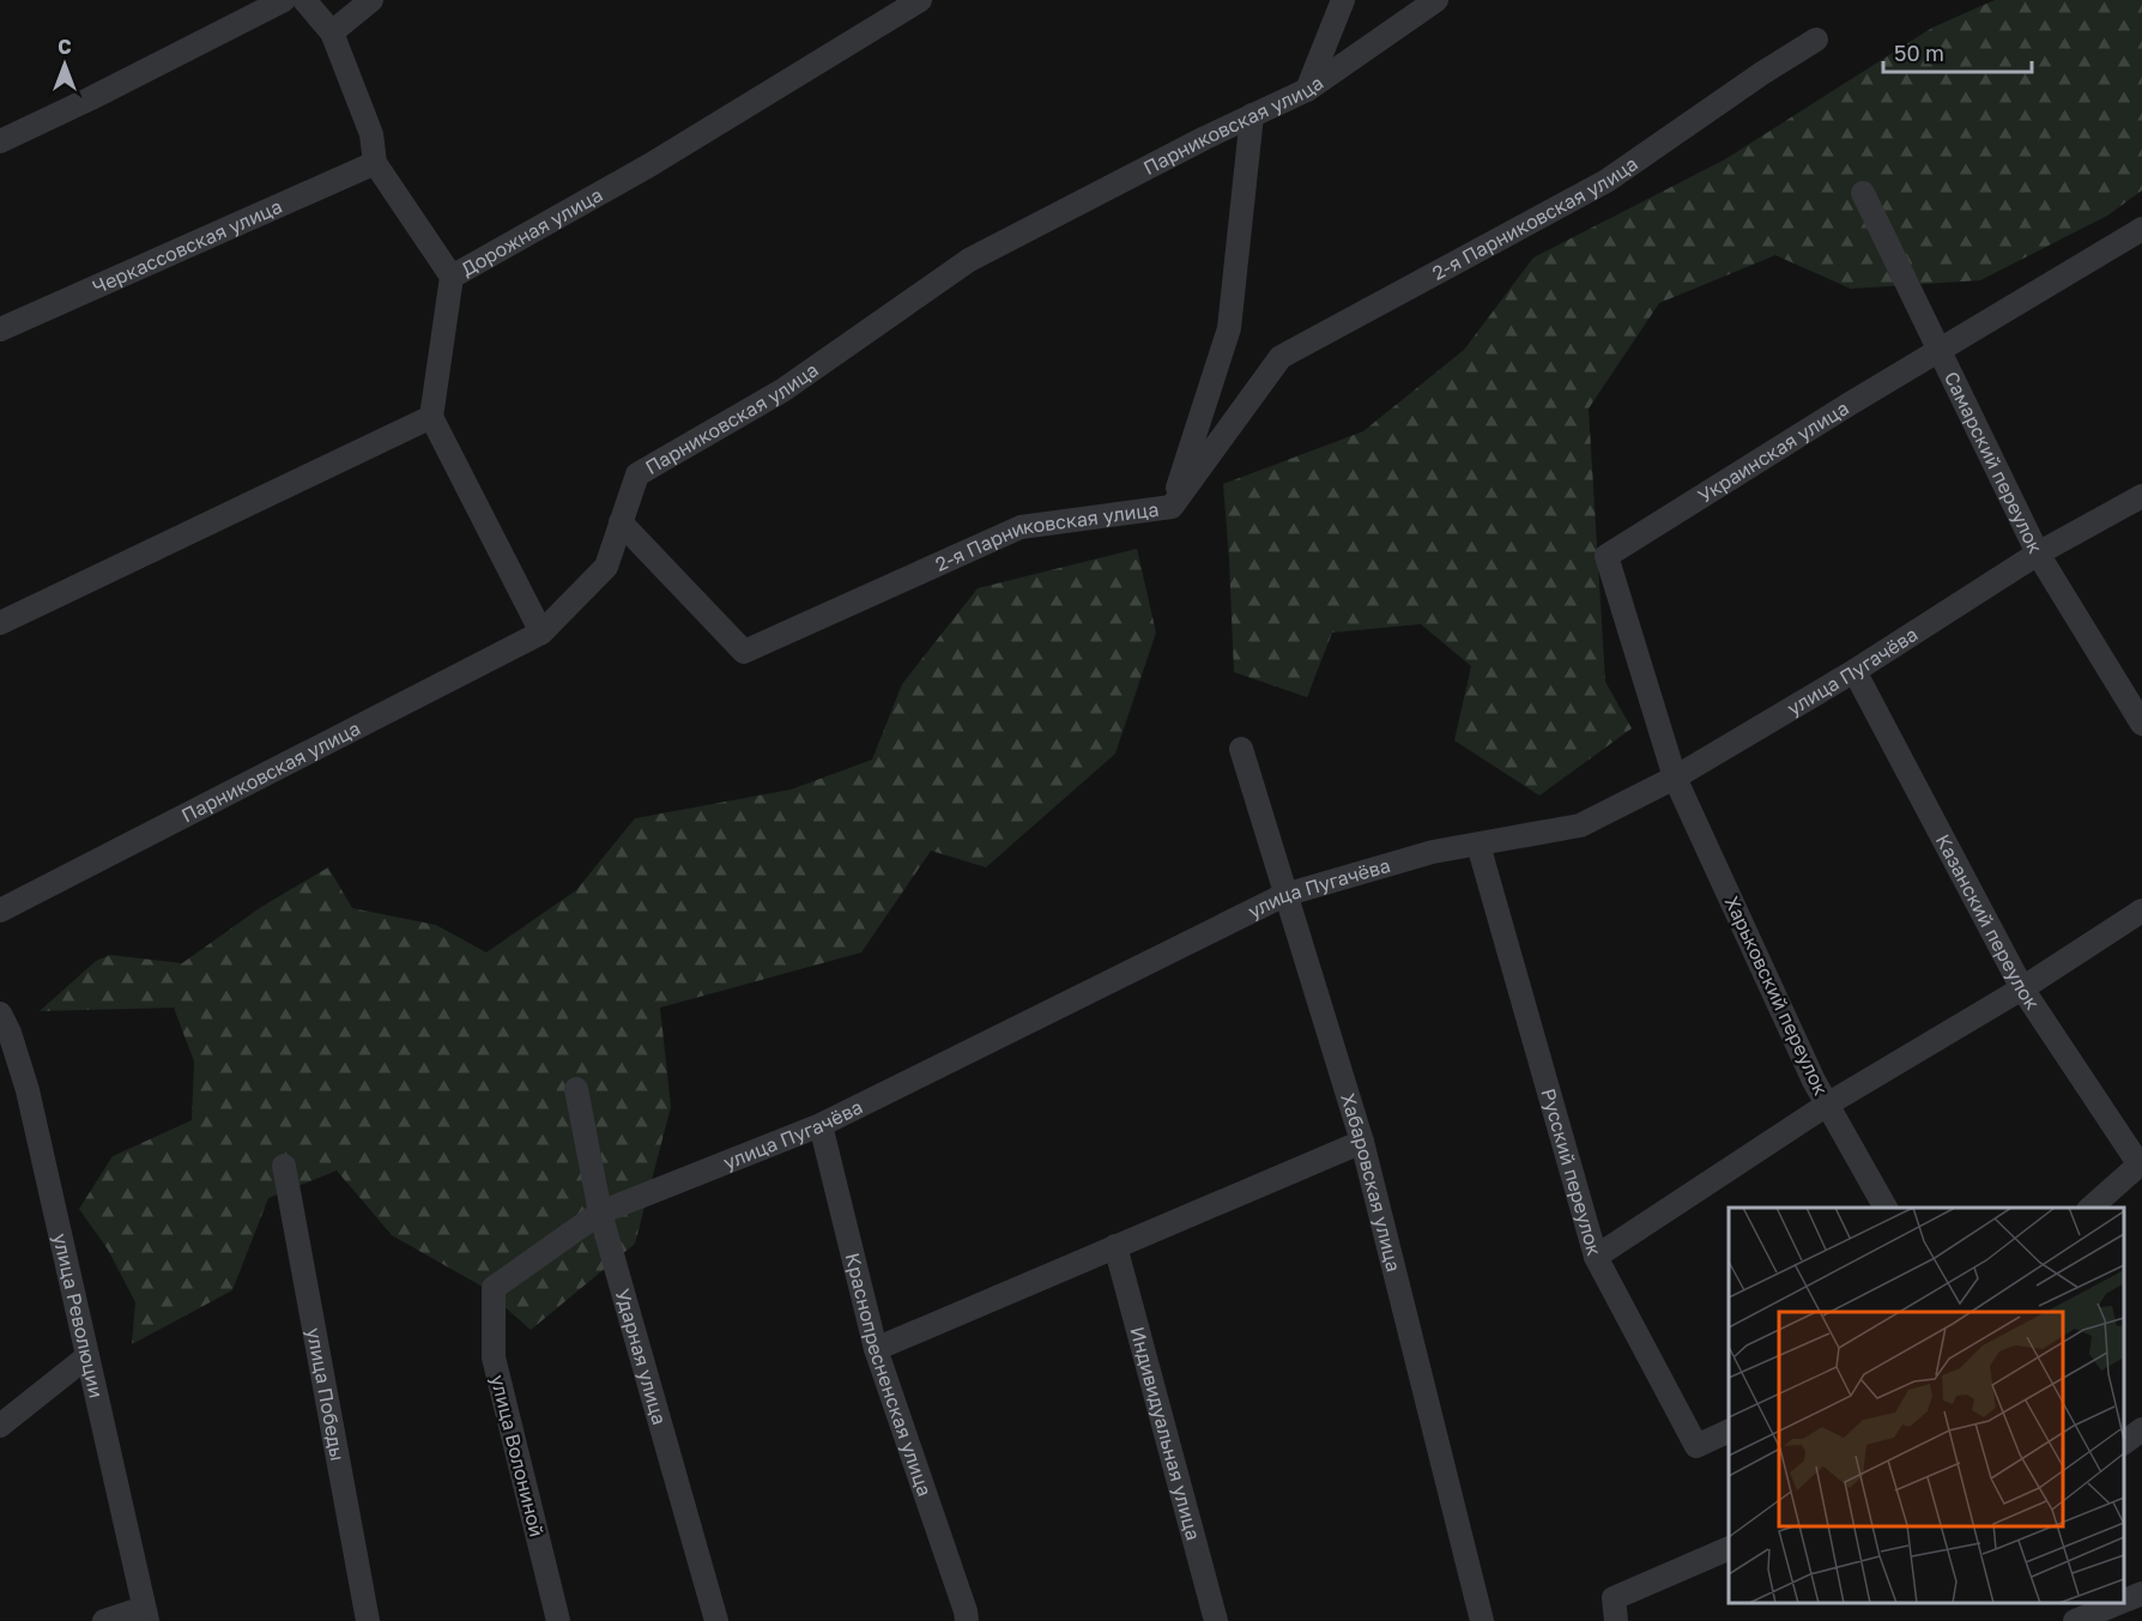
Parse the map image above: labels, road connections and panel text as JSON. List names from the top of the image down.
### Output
{
  "streets": {
    "street": [
      "Парниковская улица",
      "2-я Парниковская улица",
      "Дорожная улица",
      "Черкассовская улица",
      "Украинская улица",
      "Самарский переулок",
      "улица Пугачёва",
      "Казанский переулок",
      "Харьковский переулок",
      "Русский переулок",
      "Хабаровская улица",
      "улица Революции",
      "Ударная улица",
      "Краснопресненская улица",
      "улица Победы",
      "Индивидуальная улица",
      "улица Волониной"
    ]
  },
  "crossings": [
    ["Парниковская улица", "2-я Парниковская улица"],
    ["Украинская улица", "Самарский переулок"],
    ["Украинская улица", "улица Пугачёва"],
    ["Украинская улица", "Харьковский переулок"],
    ["Самарский переулок", "улица Пугачёва"],
    ["улица Пугачёва", "Казанский переулок"],
    ["улица Пугачёва", "Харьковский переулок"],
    ["улица Пугачёва", "Русский переулок"],
    ["улица Пугачёва", "Хабаровская улица"],
    ["улица Пугачёва", "Ударная улица"],
    ["улица Пугачёва", "Краснопресненская улица"],
    ["улица Пугачёва", "улица Волониной"]
  ],
  "scale_bar": "50 m",
  "north": "top"
}
